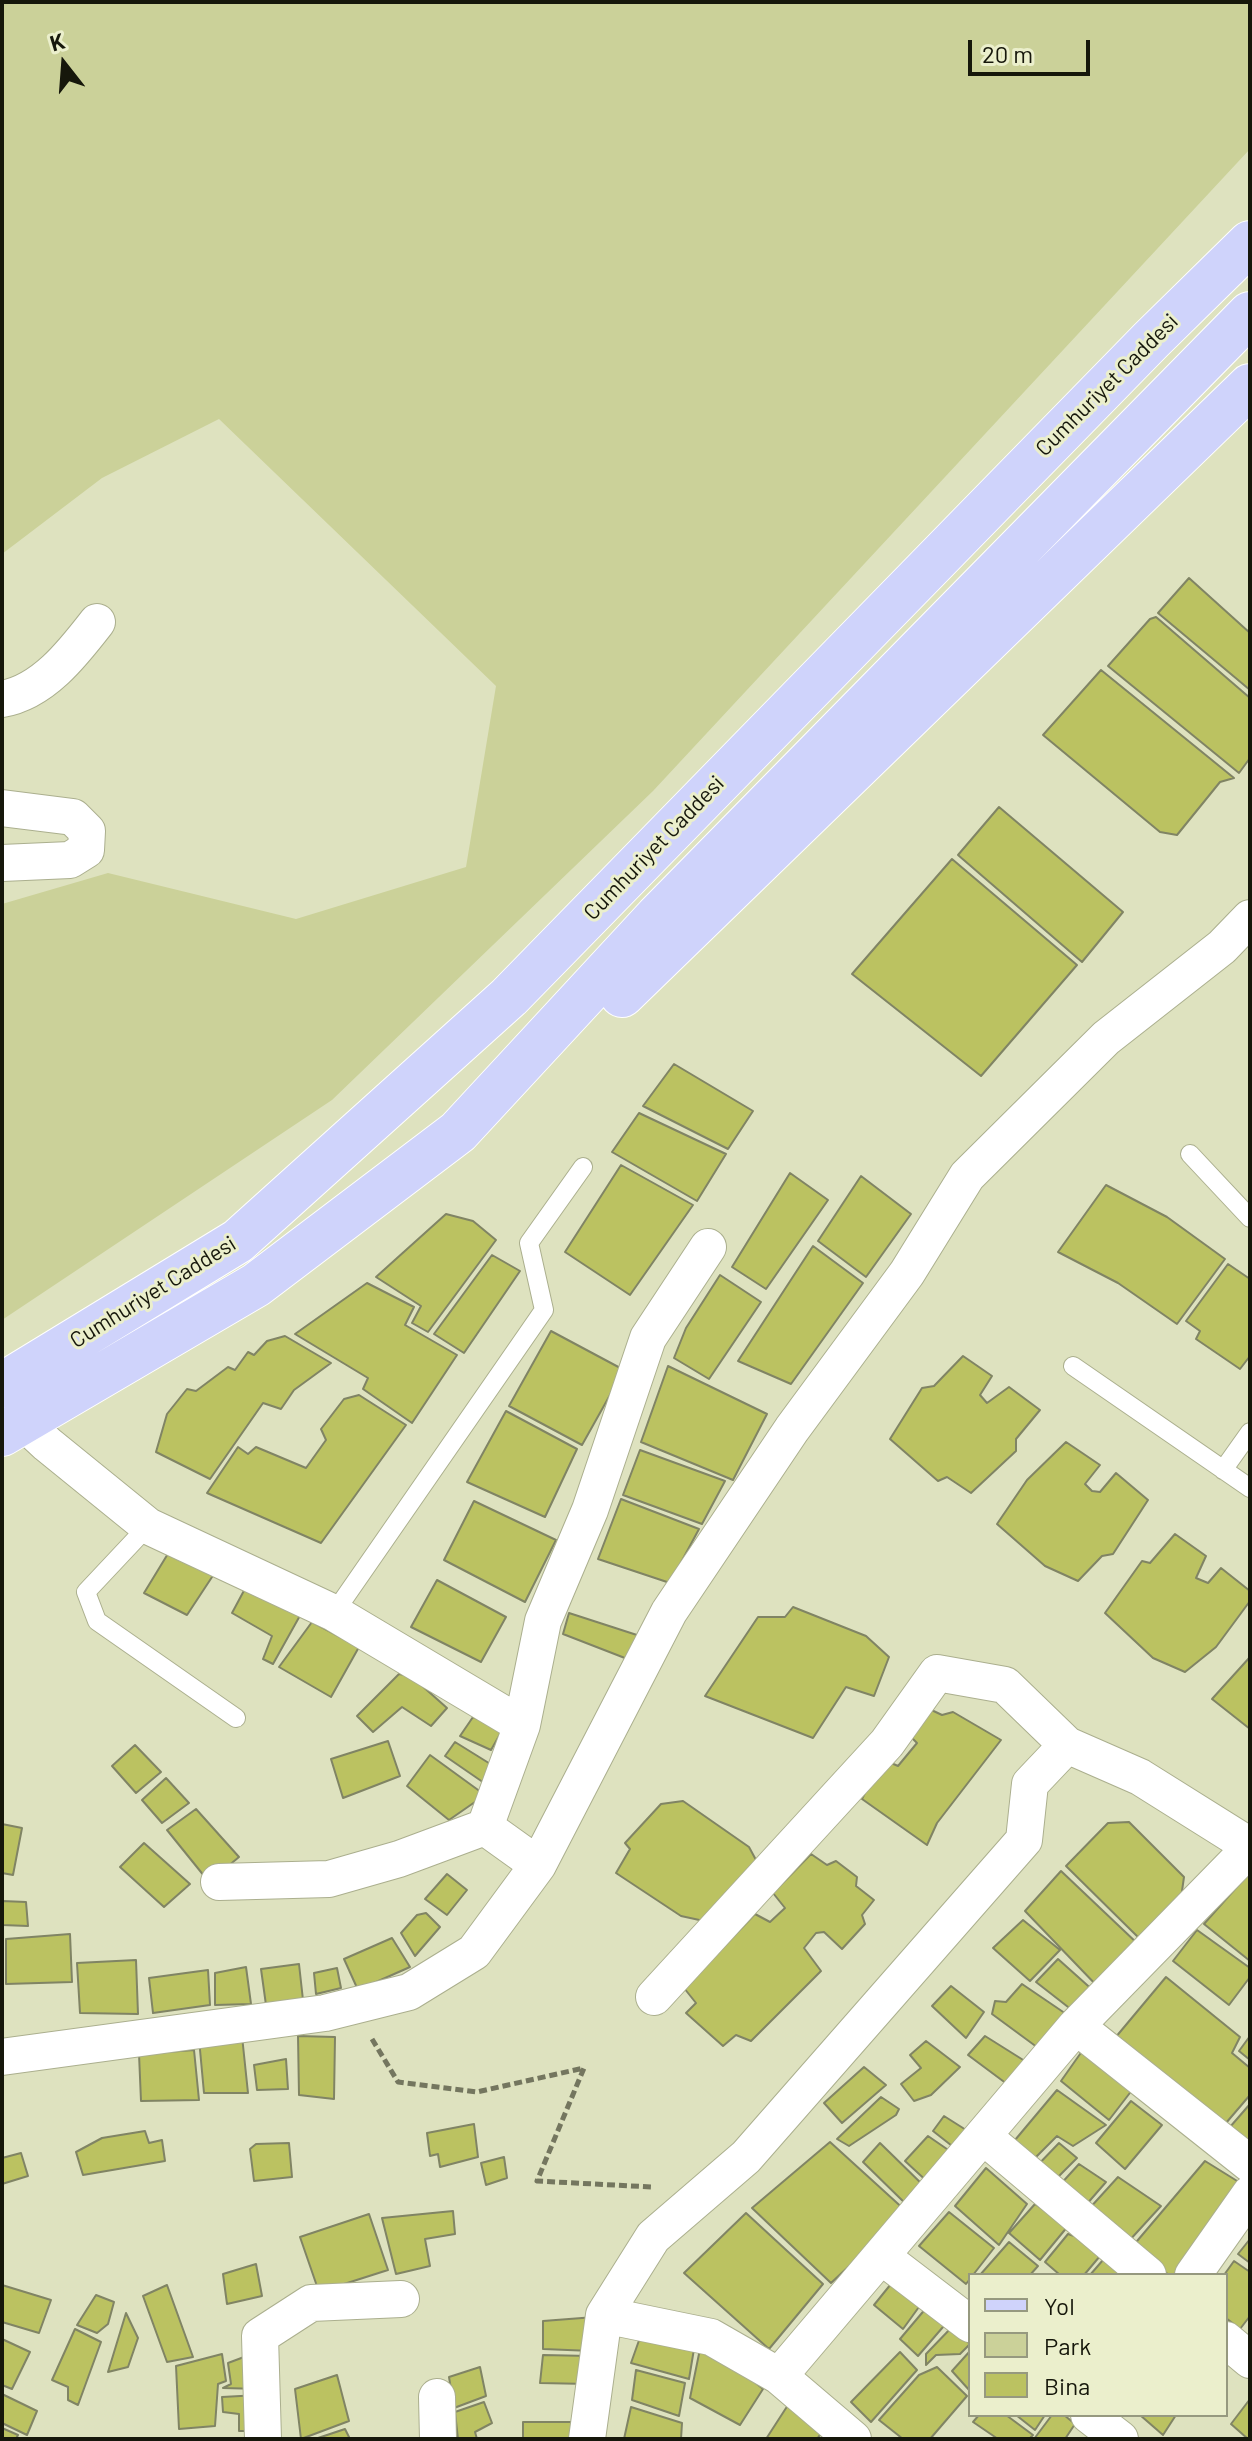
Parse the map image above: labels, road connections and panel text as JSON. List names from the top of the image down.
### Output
{
  "streets": {
    "main road": ["Cumhuriyet Caddesi"]
  },
  "legend": ["Yol", "Park", "Bina"],
  "scale_bar": "20 m",
  "north": "top"
}
